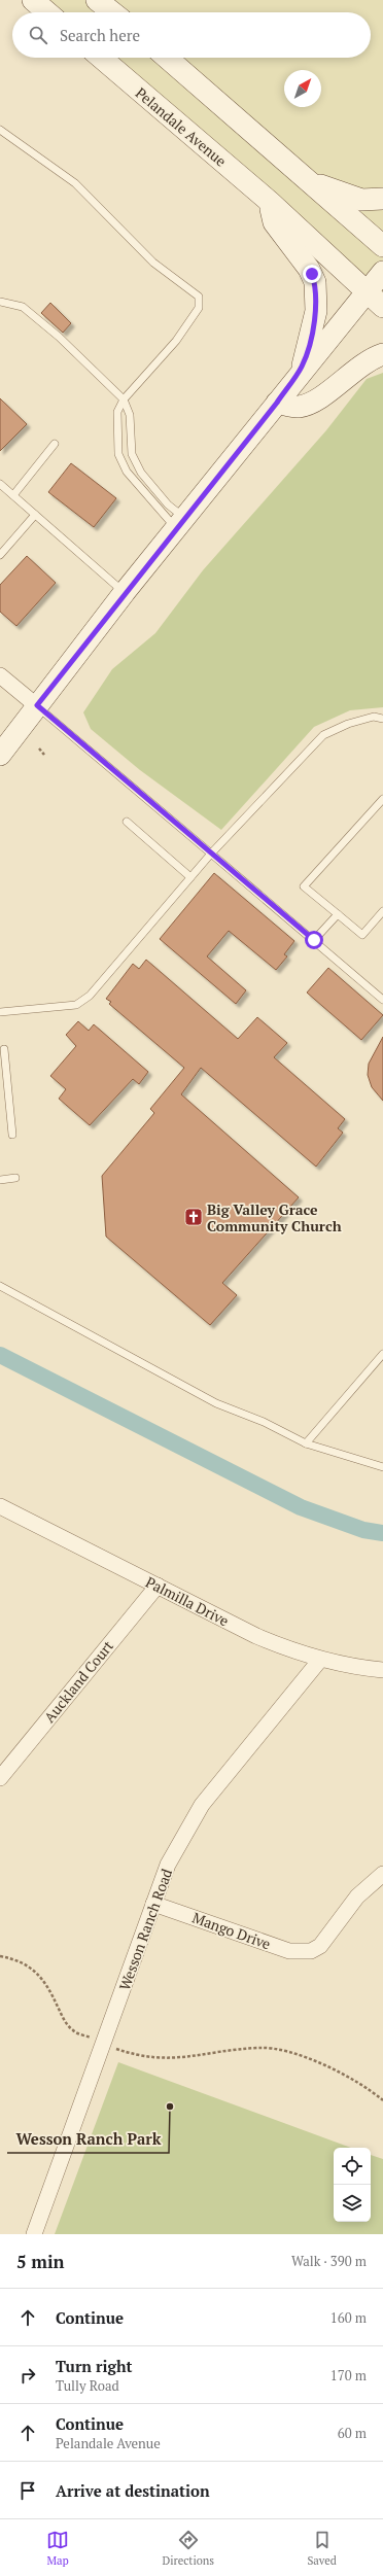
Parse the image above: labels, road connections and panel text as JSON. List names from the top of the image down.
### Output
{
  "streets": {
    "main road": ["Pelandale Avenue"],
    "street": [
      "Palmilla Drive",
      "Auckland Court",
      "Wesson Ranch Road",
      "Mango Drive"
    ]
  },
  "crossings": [
    ["Palmilla Drive", "Auckland Court"],
    ["Palmilla Drive", "Wesson Ranch Road"],
    ["Wesson Ranch Road", "Mango Drive"]
  ],
  "places": {
    "church": ["Big Valley Grace Community Church"],
    "other": ["Wesson Ranch Park"]
  },
  "north": "top right",
  "page": {
    "search": "Search here",
    "heading": ["5 min", "Walk · 390 m"],
    "list": [
      ["Continue", "160 m"],
      ["Turn right", "Tully Road", "170 m"],
      ["Continue", "Pelandale Avenue", "60 m"],
      "Arrive at destination"
    ],
    "nav": ["Map", "Directions", "Saved"]
  }
}
